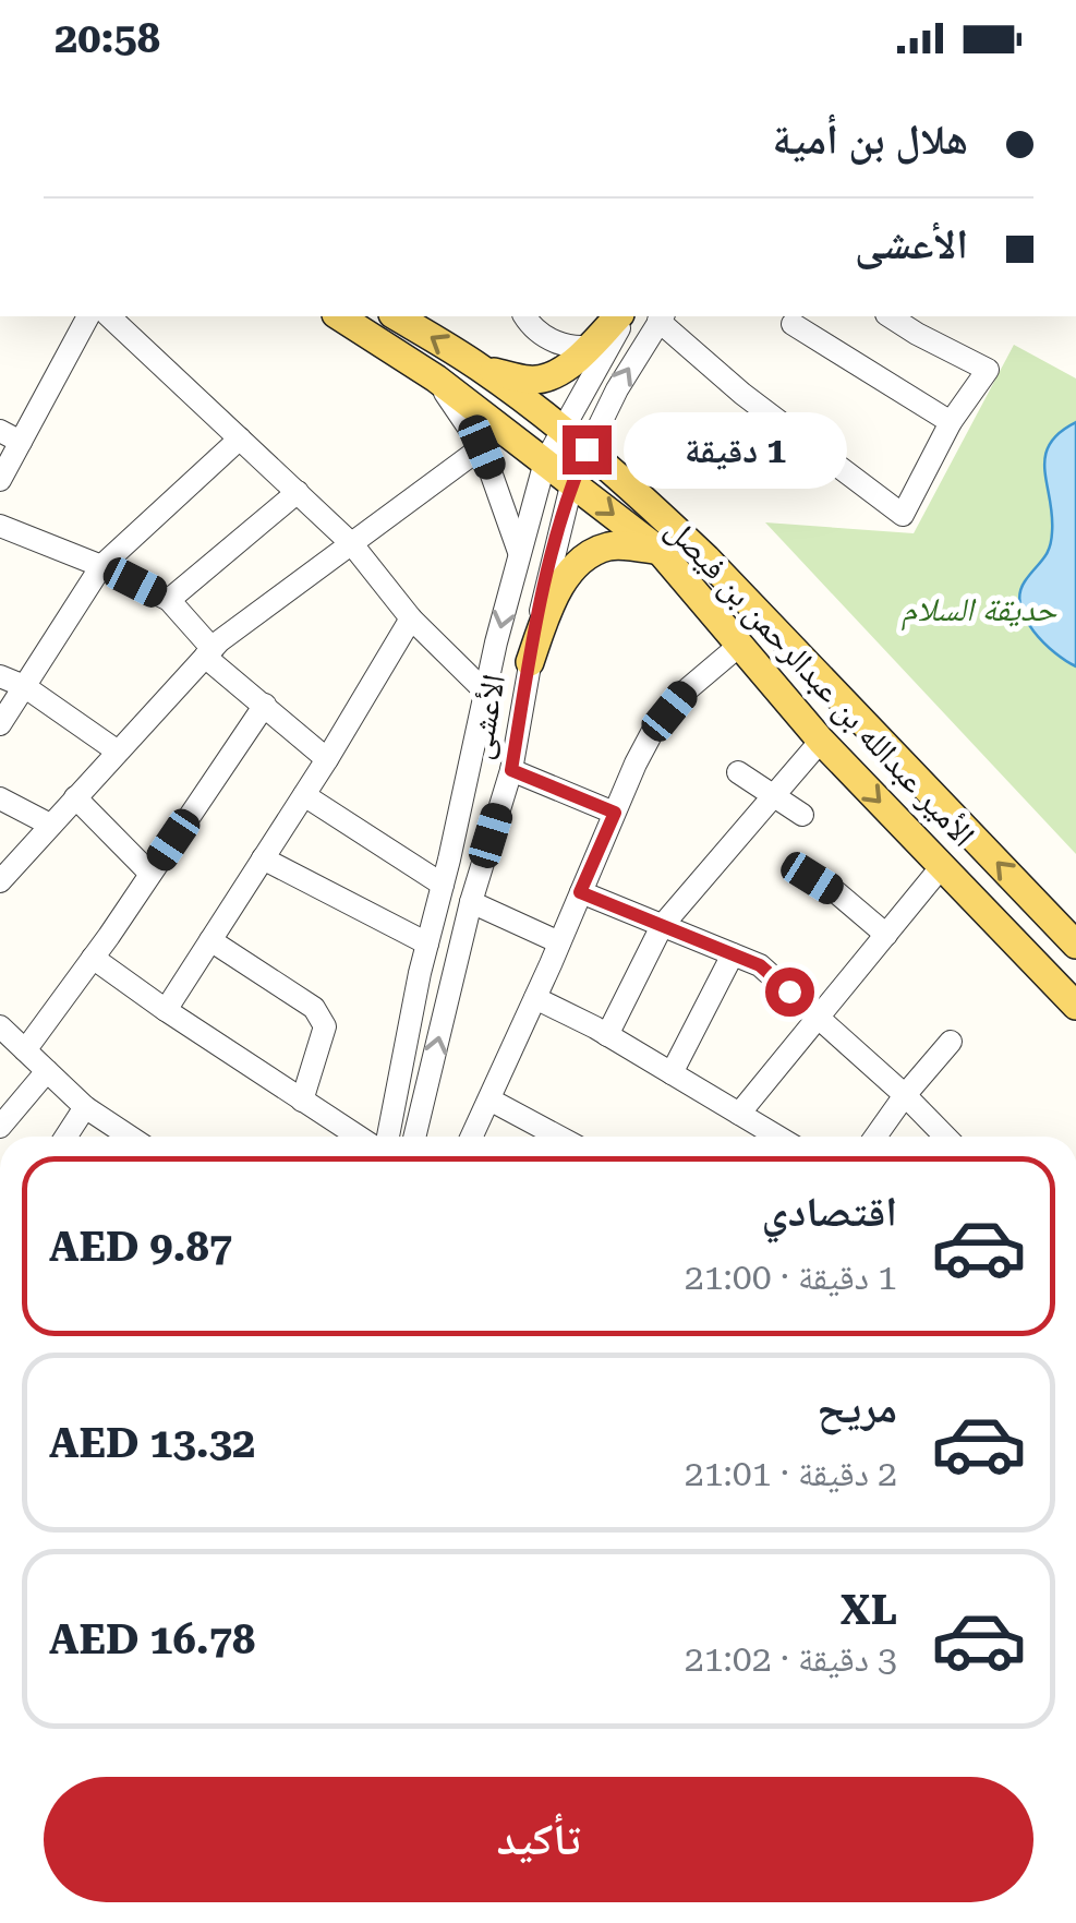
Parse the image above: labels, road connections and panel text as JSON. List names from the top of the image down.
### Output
{
  "streets": {
    "main road": ["الأمير عبدالله بن عبدالرحمن بن فيصل"],
    "street": ["الأعشى"]
  },
  "crossings": [
    ["الأمير عبدالله بن عبدالرحمن بن فيصل", "الأعشى"]
  ],
  "parks": ["حديقة السلام"],
  "page": {
    "status": "20:58",
    "banner": ["هلال بن أمية", "الأعشى"],
    "bubble": "1 دقيقة",
    "list": [
      {
        "name": "اقتصادي",
        "note": "1 دقيقة · 21:00",
        "value": "AED 9.87"
      },
      {
        "name": "مريح",
        "note": "2 دقيقة · 21:01",
        "value": "AED 13.32"
      },
      {
        "name": "XL",
        "note": "3 دقيقة · 21:02",
        "value": "AED 16.78"
      }
    ],
    "buttons": "تأكيد"
  }
}
